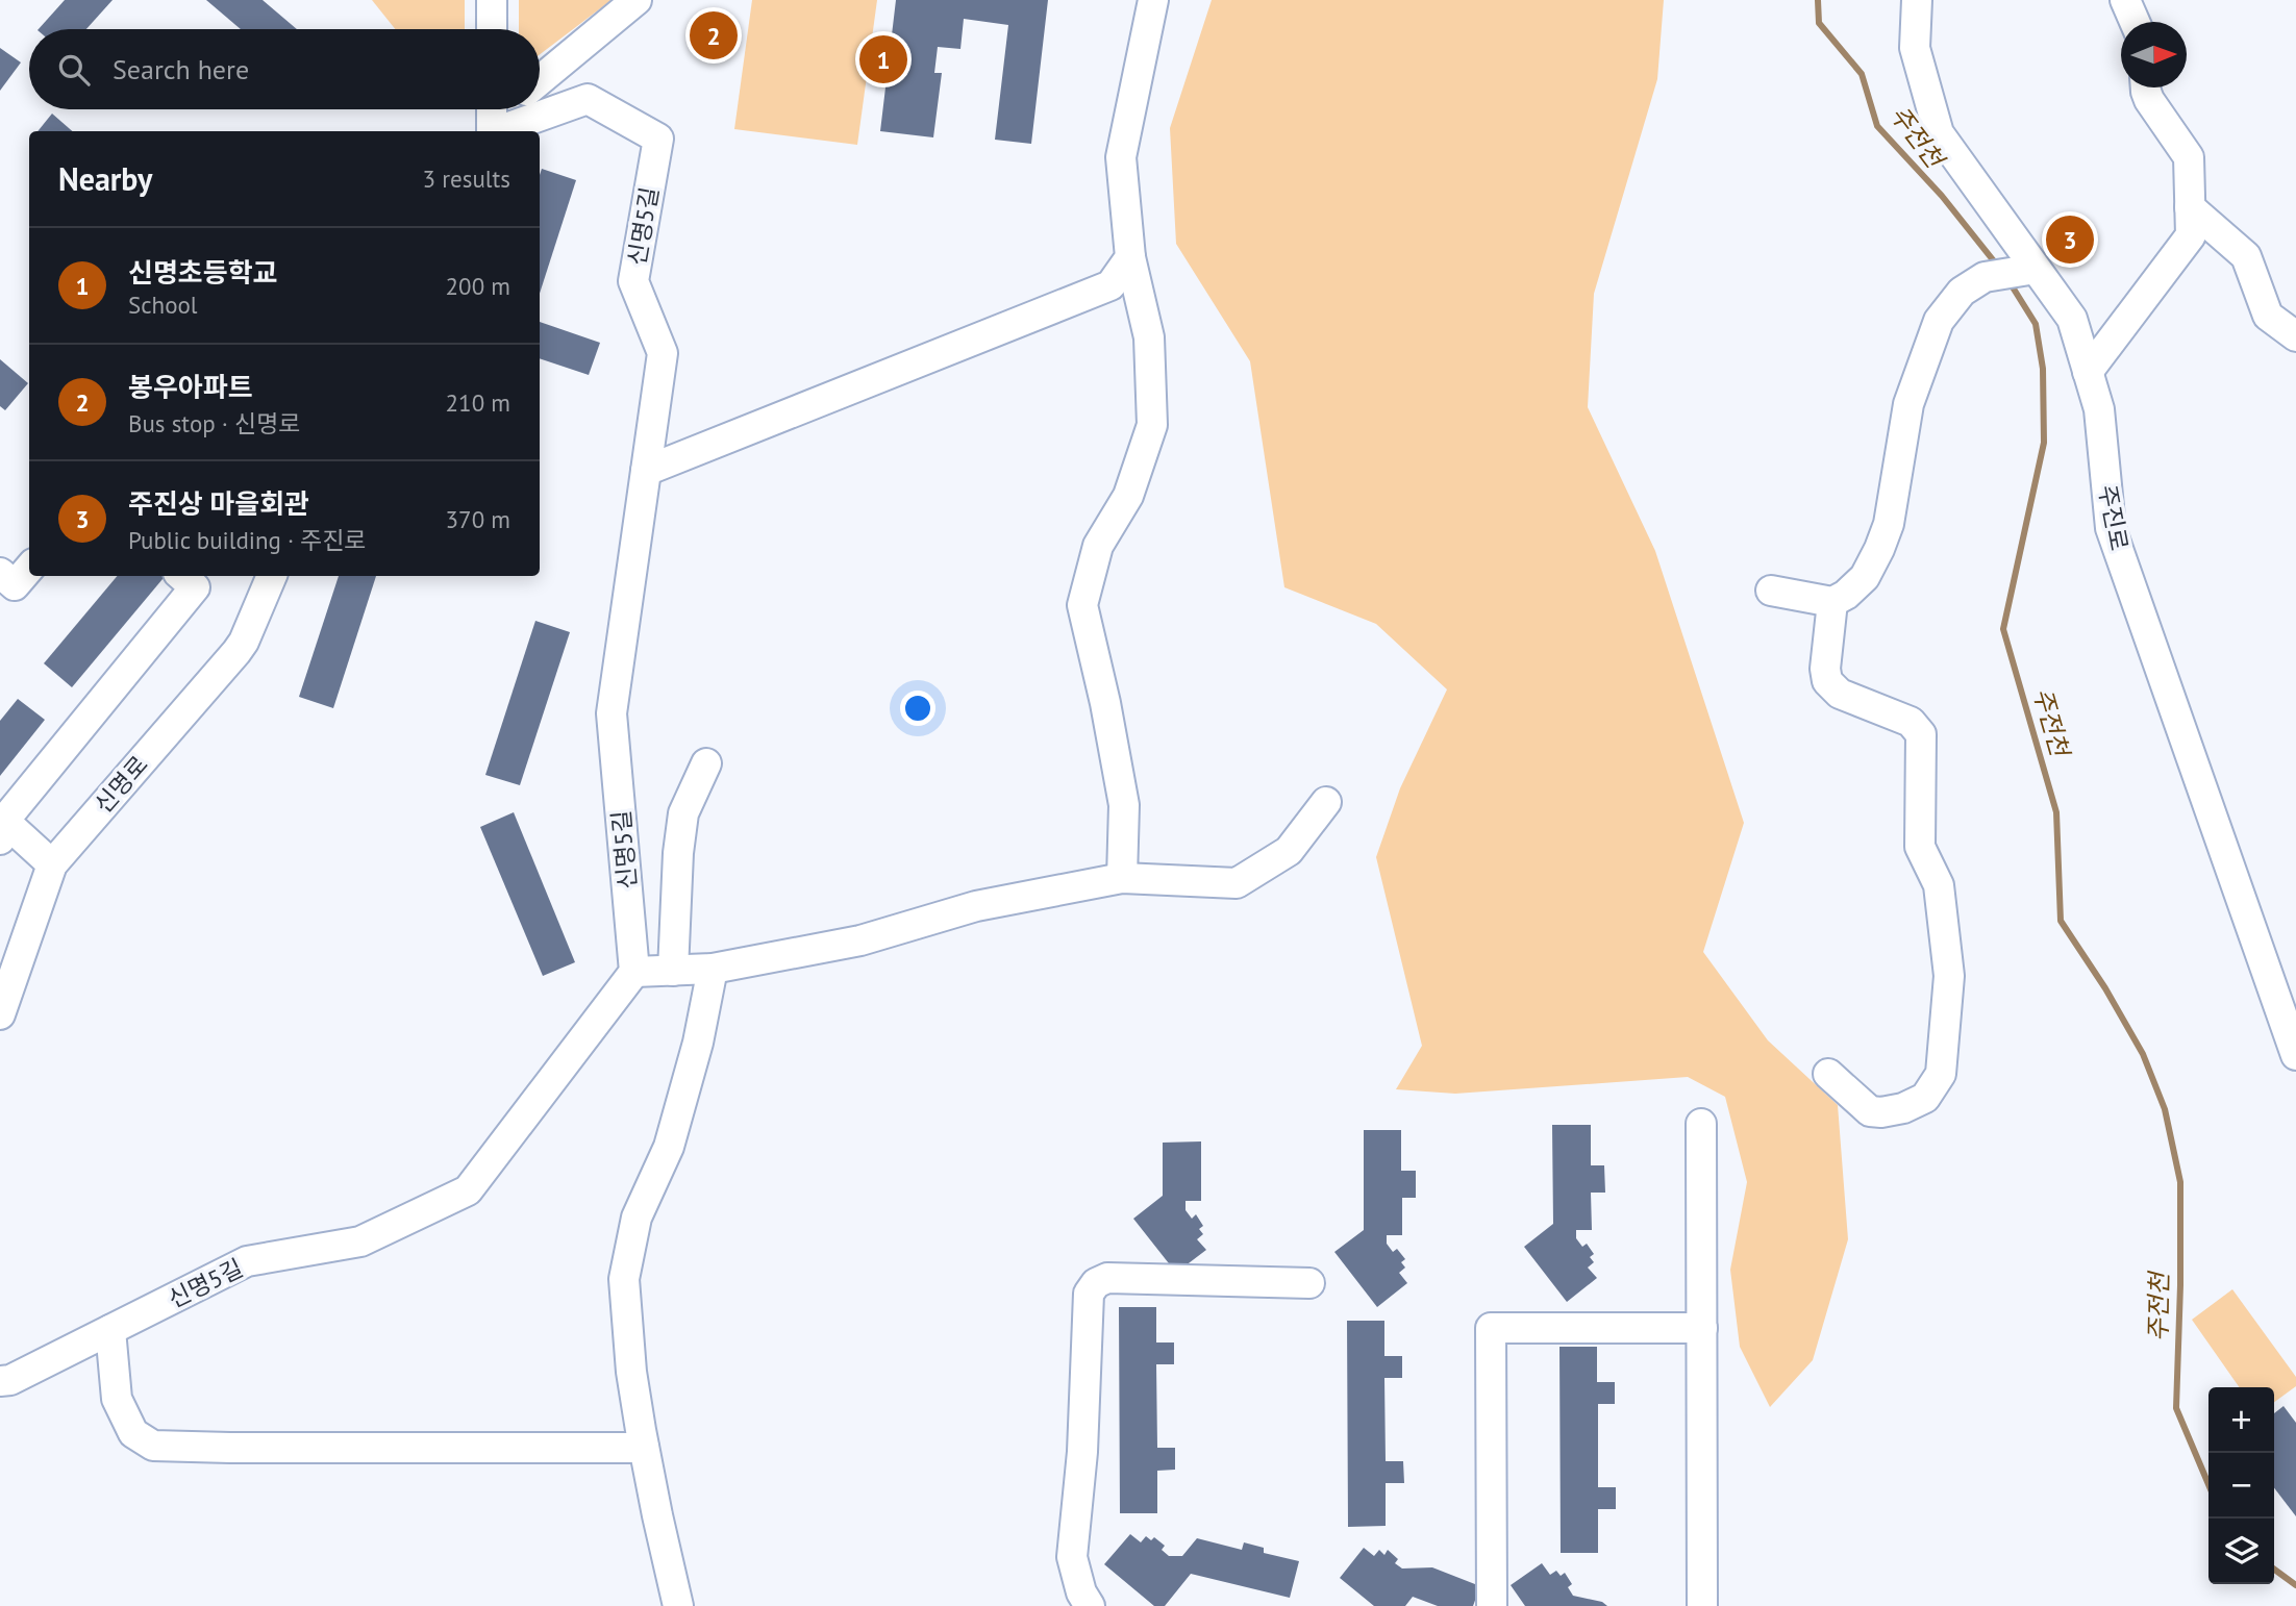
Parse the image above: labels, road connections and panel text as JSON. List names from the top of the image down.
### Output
{
  "streets": {
    "street": ["신명5길", "주진로", "신명로"]
  },
  "water": ["주전천"],
  "north": "right",
  "page": {
    "pins": ["2", "1", "3"],
    "search": "Search here",
    "heading": ["Nearby", "3 results"],
    "list": [
      {
        "mark": "1",
        "name": "신명초등학교",
        "note": "School",
        "value": "200 m"
      },
      {
        "mark": "2",
        "name": "봉우아파트",
        "note": "Bus stop · 신명로",
        "value": "210 m"
      },
      {
        "mark": "3",
        "name": "주진상 마을회관",
        "note": "Public building · 주진로",
        "value": "370 m"
      }
    ],
    "map_buttons": ["+", "−"]
  }
}
